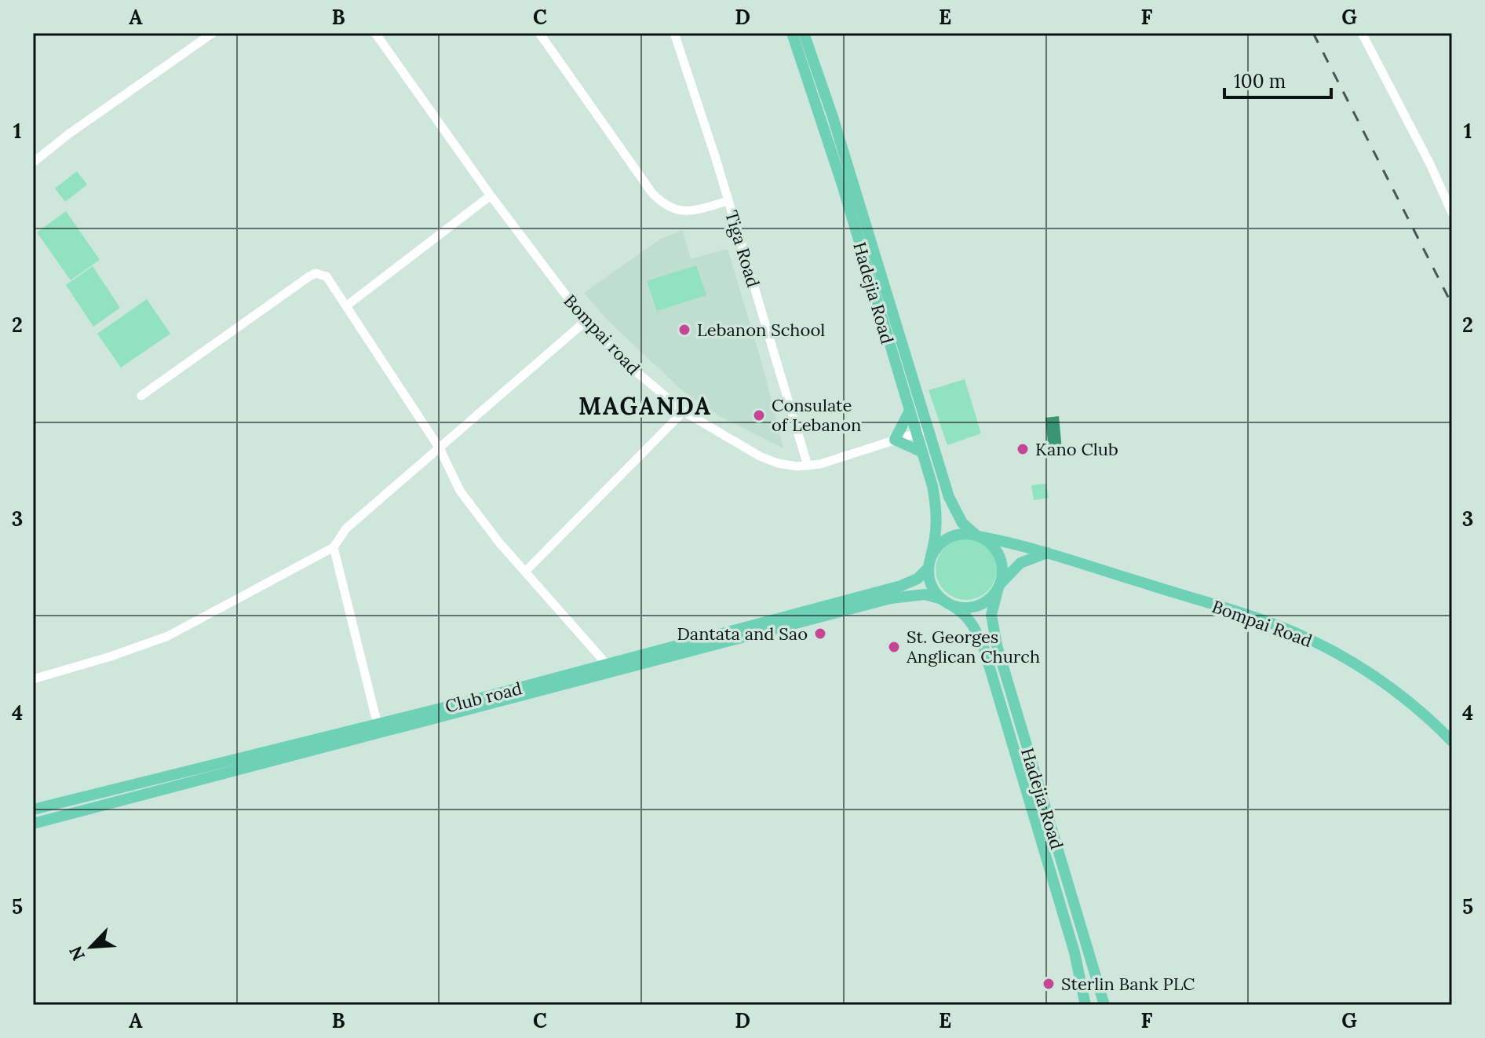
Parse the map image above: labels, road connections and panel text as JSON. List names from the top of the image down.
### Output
{
  "streets": {
    "main road": ["Hadejia Road", "Bompai Road", "Club road"],
    "street": ["Tiga Road", "Bompai road"]
  },
  "crossings": [
    ["Tiga Road", "Bompai road"],
    ["Hadejia Road", "Bompai road"],
    ["Hadejia Road", "Bompai Road"],
    ["Hadejia Road", "Club road"],
    ["Bompai Road", "Club road"]
  ],
  "districts": ["MAGANDA"],
  "places": [
    "Lebanon School",
    "Consulate of Lebanon",
    "Kano Club",
    "Dantata and Sao",
    "St. Georges Anglican Church",
    "Sterlin Bank PLC"
  ],
  "scale_bar": "100 m",
  "north": "bottom left",
  "grid": {
    "columns": [
      "A",
      "B",
      "C",
      "D",
      "E",
      "F",
      "G"
    ],
    "rows": [
      "1",
      "2",
      "3",
      "4",
      "5"
    ]
  }
}
